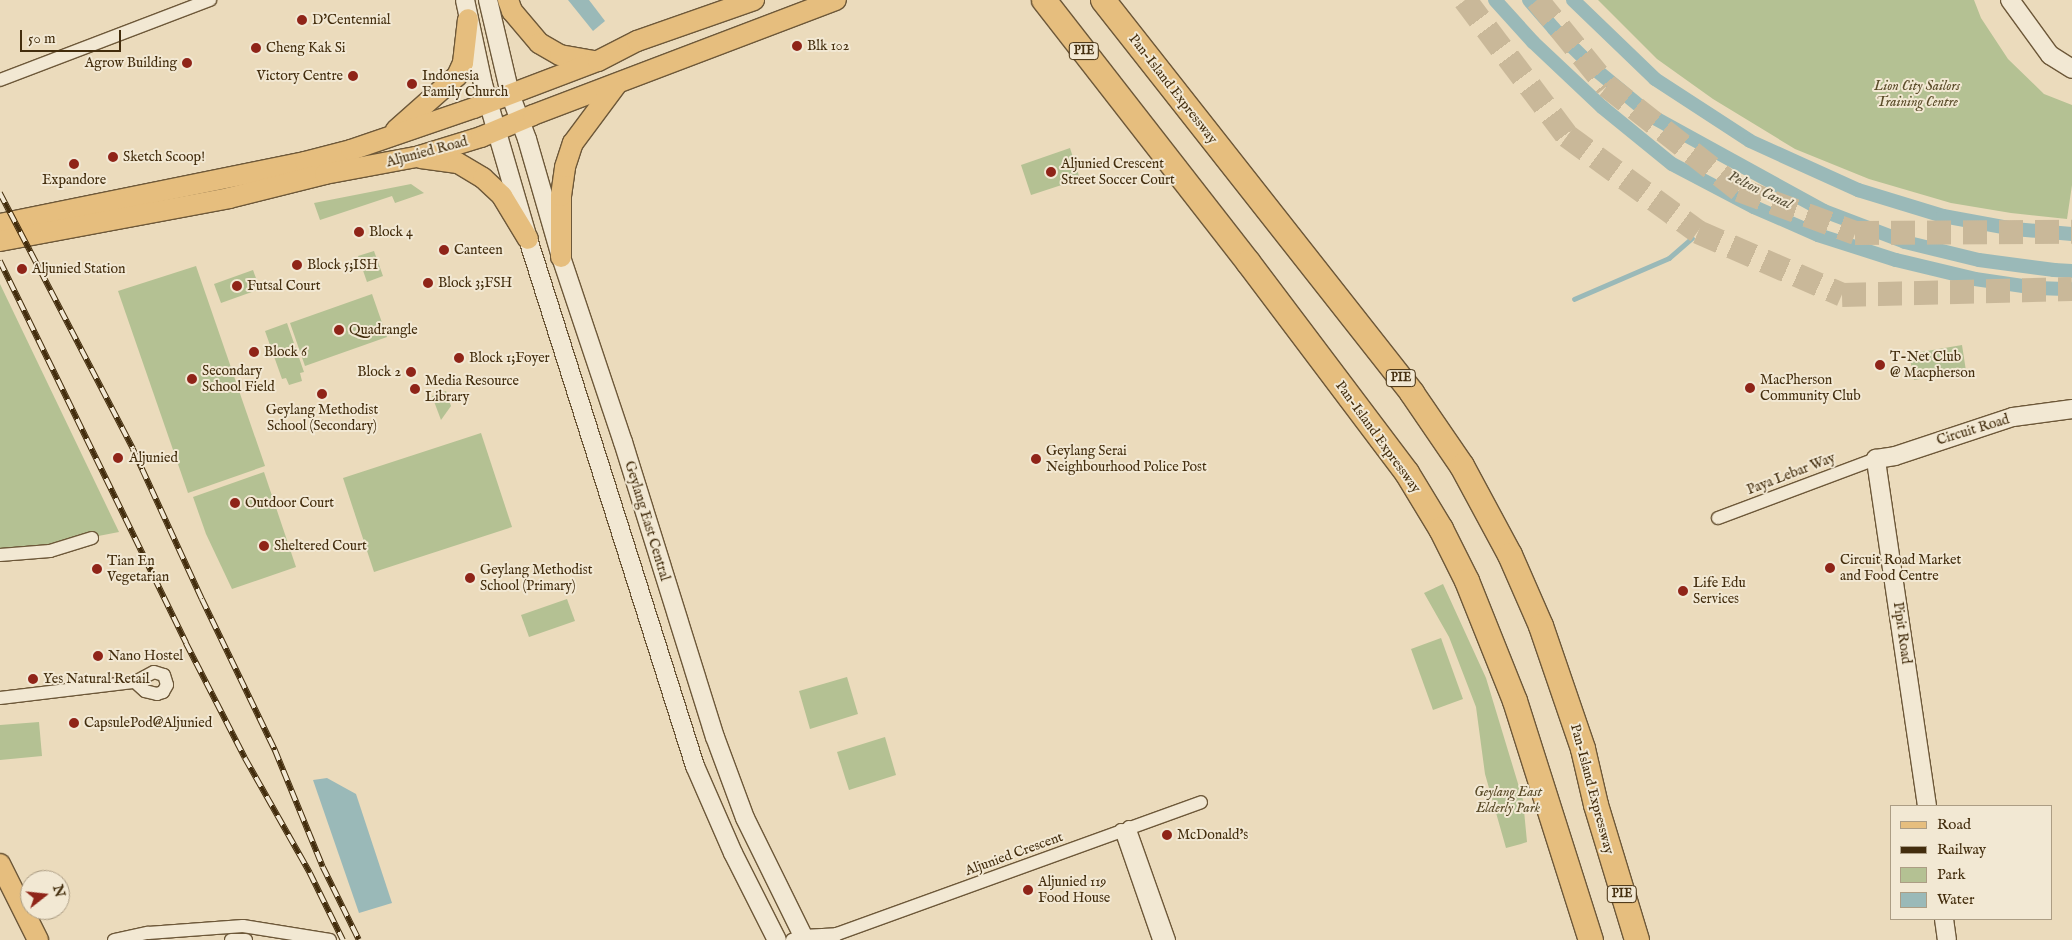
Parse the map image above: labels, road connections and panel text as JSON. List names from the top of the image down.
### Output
{
  "streets": {
    "highway": ["PIE", "Pan-Island Expressway"],
    "main road": [
      "Aljunied Road",
      "Circuit Road",
      "Geylang East Central",
      "Pipit Road"
    ],
    "street": ["Paya Lebar Way", "Aljunied Crescent"]
  },
  "crossings": [
    ["Aljunied Road", "Geylang East Central"],
    ["Circuit Road", "Paya Lebar Way"],
    ["Circuit Road", "Pipit Road"],
    ["Paya Lebar Way", "Pipit Road"],
    ["Geylang East Central", "Aljunied Crescent"]
  ],
  "water": ["Pelton Canal"],
  "parks": ["Lion City Sailors Training Centre", "Geylang East Elderly Park"],
  "places": [
    "D'Centennial",
    "Blk 102",
    "Cheng Kak Si",
    "Agrow Building",
    "Victory Centre",
    "Indonesia Family Church",
    "Sketch Scoop!",
    "Expandore",
    "Aljunied Crescent Street Soccer Court",
    "Block 4",
    "Canteen",
    "Block 5;ISH",
    "Aljunied Station",
    "Block 3;FSH",
    "Futsal Court",
    "Quadrangle",
    "Block 6",
    "Block 1;Foyer",
    "T-Net Club @ Macpherson",
    "Block 2",
    "Secondary School Field",
    "MacPherson Community Club",
    "Media Resource Library",
    "Geylang Methodist School (Secondary)",
    "Aljunied",
    "Geylang Serai Neighbourhood Police Post",
    "Outdoor Court",
    "Sheltered Court",
    "Circuit Road Market and Food Centre",
    "Tian En Vegetarian",
    "Geylang Methodist School (Primary)",
    "Life Edu Services",
    "Nano Hostel",
    "Yes Natural Retail",
    "CapsulePod@Aljunied",
    "McDonald's",
    "Aljunied 119 Food House"
  ],
  "legend": [
    "Road",
    "Railway",
    "Park",
    "Water"
  ],
  "scale_bar": "50 m",
  "north": "right"
}
